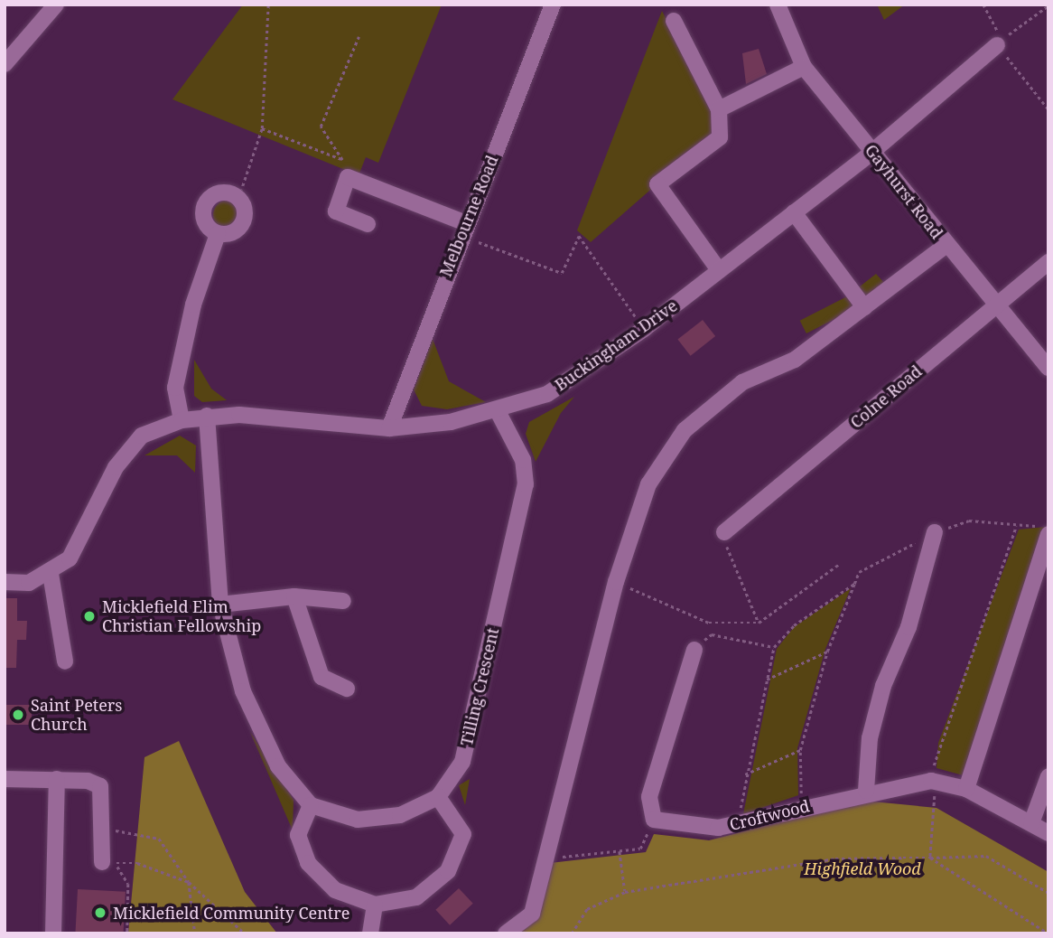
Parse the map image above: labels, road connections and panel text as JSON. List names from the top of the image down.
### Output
{
  "streets": {
    "street": [
      "Gayhurst Road",
      "Melbourne Road",
      "Buckingham Drive",
      "Colne Road",
      "Tilling Crescent",
      "Croftwood"
    ]
  },
  "crossings": [
    ["Gayhurst Road", "Buckingham Drive"],
    ["Gayhurst Road", "Colne Road"],
    ["Melbourne Road", "Buckingham Drive"],
    ["Buckingham Drive", "Tilling Crescent"]
  ],
  "parks": ["Highfield Wood"],
  "places": ["Micklefield Elim Christian Fellowship", "Saint Peters Church", "Micklefield Community Centre"]
}
